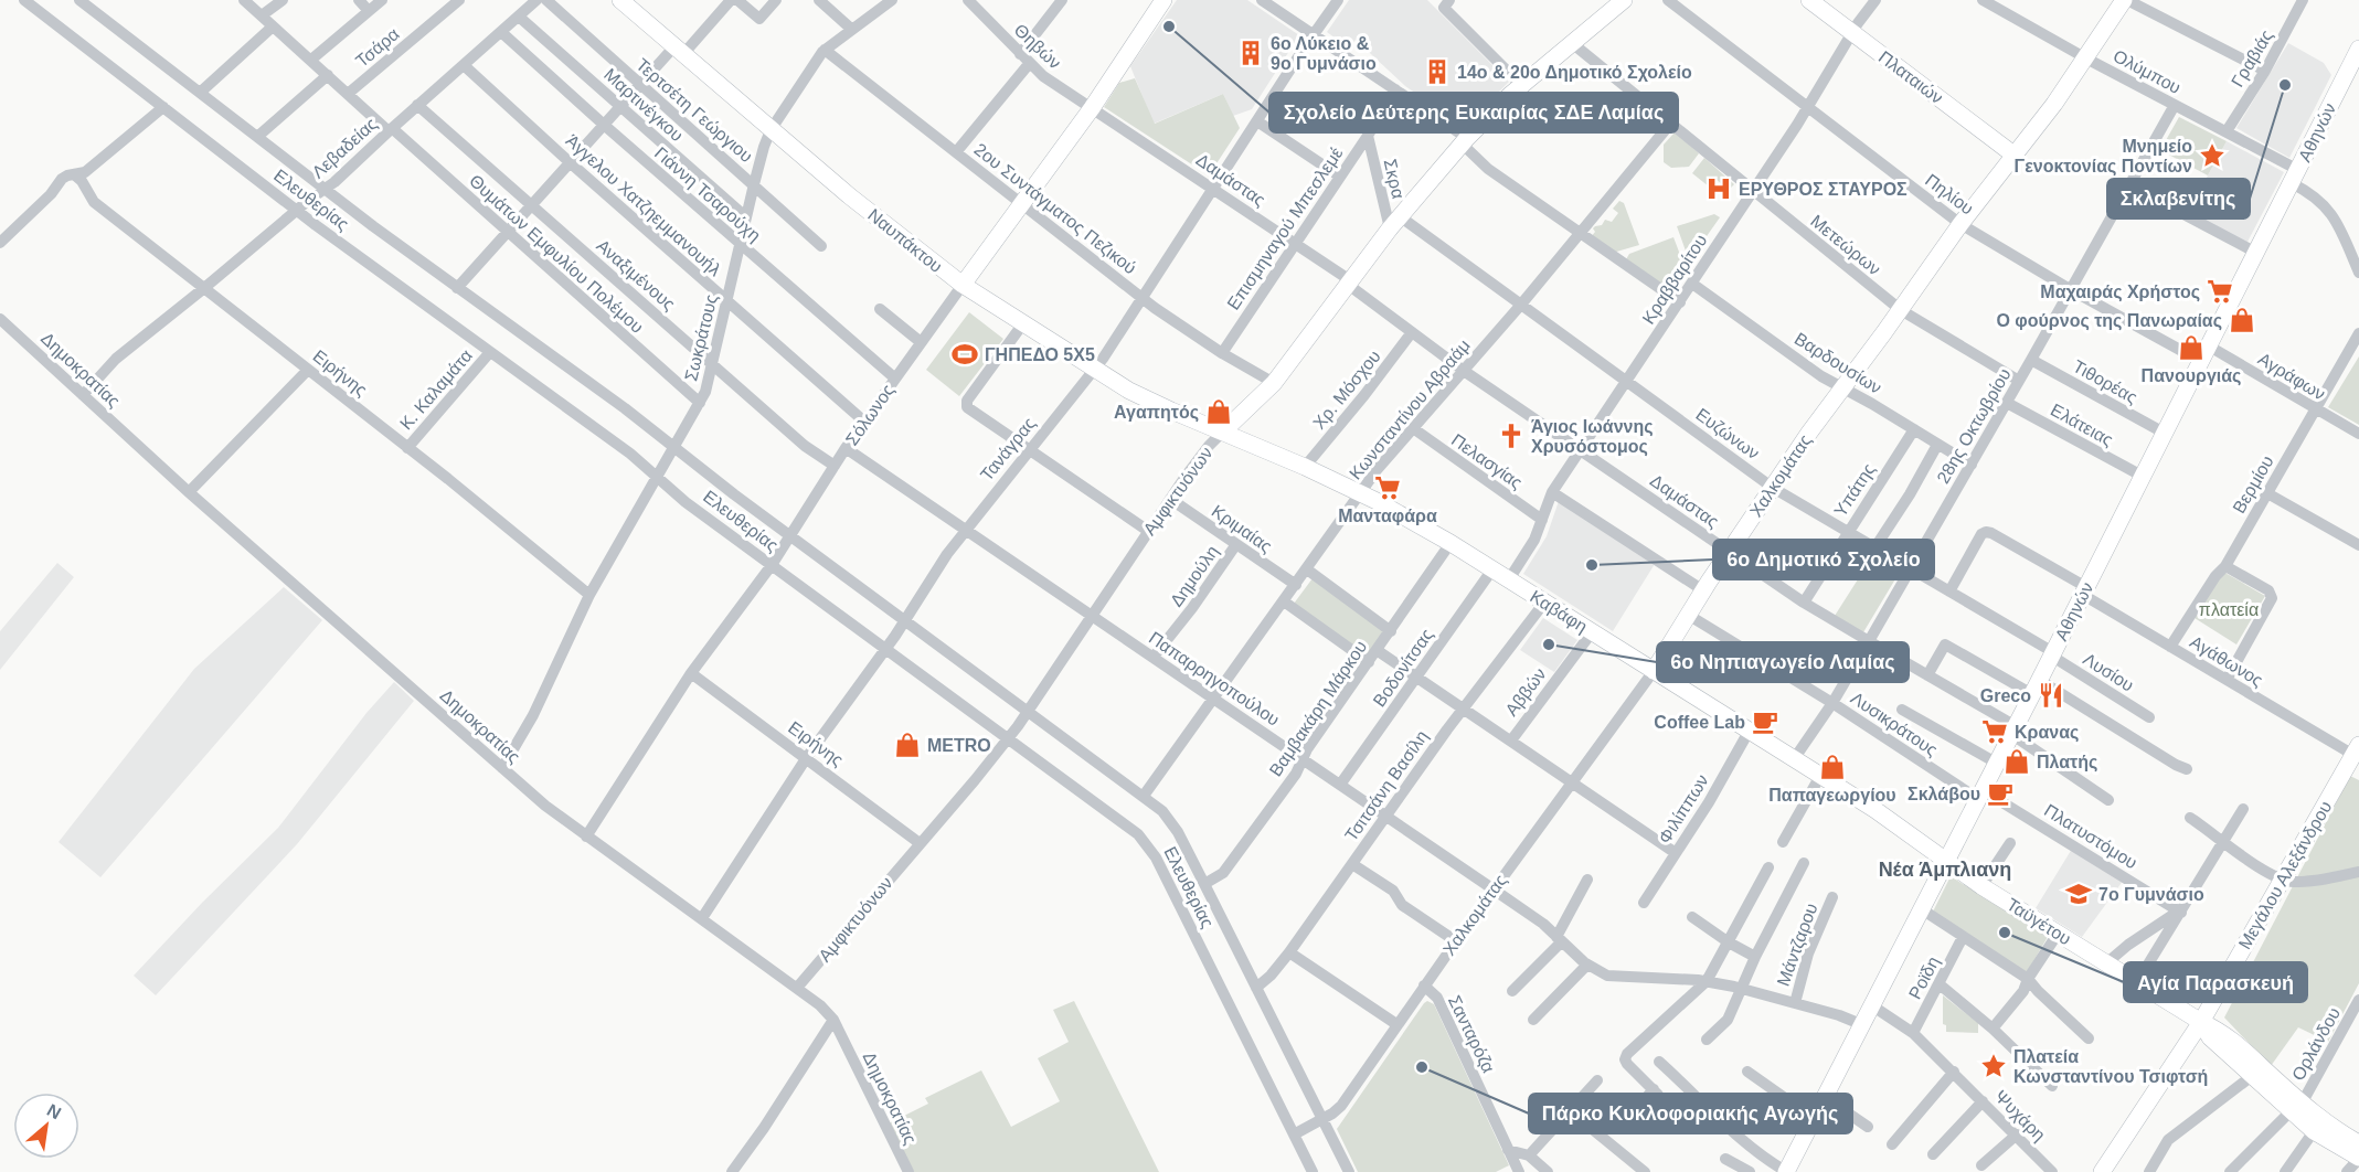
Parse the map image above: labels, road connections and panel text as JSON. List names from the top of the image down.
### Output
{
  "streets": {
    "street": [
      "Θηβών",
      "Τσάρα",
      "Γραβιάς",
      "Ολύμπου",
      "Πλαταιών",
      "Μαρτινέγκου",
      "Τερτσέτη Γεώργιου",
      "Αθηνών",
      "Λεβαδείας",
      "Σκρα",
      "Δαμάστας",
      "Γιάννη Τσαρούχη",
      "Πηλίου",
      "Ελευθερίας",
      "Άγγελου Χατζηεμμανουήλ",
      "2ου Συντάγματος Πεζικού",
      "Επισμηναγού Μπεσλεμέ",
      "Ναυπάκτου",
      "Μετεώρων",
      "Θυμάτων Εμφυλίου Πολέμου",
      "Αναξιμένους",
      "Κραββαρίτου",
      "Σωκράτους",
      "Βαρδουσίων",
      "Δημοκρατίας",
      "Ειρήνης",
      "Αγράφων",
      "Τιθορέας",
      "Κ. Καλαμάτα",
      "Χρ. Μόσχου",
      "Κωνσταντίνου Αβραάμ",
      "Σόλωνος",
      "Ελάτειας",
      "28ης Οκτωβρίου",
      "Ευζώνων",
      "Τανάγρας",
      "Πελασγίας",
      "Χαλκομάτας",
      "Βερμίου",
      "Υπάτης",
      "Αμφικτυόνων",
      "Κριμαίας",
      "Δημούλη",
      "Καβάφη",
      "Αγάθωνος",
      "Βοδονίτσας",
      "Λυσίου",
      "Παπαρρηγοπούλου",
      "Αββών",
      "Βαμβακάρη Μάρκου",
      "Λυσικράτους",
      "Τσιτσάνη Βασίλη",
      "Φιλίππων",
      "Πλατυστόμου",
      "Μεγάλου Αλεξάνδρου",
      "Ταϋγέτου",
      "Μάντζαρου",
      "Ροϊδη",
      "Σανταρόζα",
      "Ορλάνδου",
      "Ψυχάρη"
    ]
  },
  "crossings": [
    ["Θηβών", "Δαμάστας"],
    ["Θηβών", "Σόλωνος"],
    ["Τσάρα", "Θυμάτων Εμφυλίου Πολέμου"],
    ["Γραβιάς", "Ολύμπου"],
    ["Ολύμπου", "Αθηνών"],
    ["Ολύμπου", "28ης Οκτωβρίου"],
    ["Ολύμπου", "Χαλκομάτας"],
    ["Πλαταιών", "Κραββαρίτου"],
    ["Πλαταιών", "Χαλκομάτας"],
    ["Μαρτινέγκου", "Λεβαδείας"],
    ["Μαρτινέγκου", "Σωκράτους"],
    ["Τερτσέτη Γεώργιου", "Σωκράτους"],
    ["Αθηνών", "Δαμάστας"],
    ["Αθηνών", "Πηλίου"],
    ["Αθηνών", "Αγράφων"],
    ["Αθηνών", "Τιθορέας"],
    ["Αθηνών", "Ελάτειας"],
    ["Αθηνών", "Ευζώνων"],
    ["Αθηνών", "Καβάφη"],
    ["Αθηνών", "Αγάθωνος"],
    ["Αθηνών", "Λυσίου"],
    ["Αθηνών", "Παπαρρηγοπούλου"],
    ["Αθηνών", "Λυσικράτους"],
    ["Αθηνών", "Πλατυστόμου"],
    ["Αθηνών", "Ταϋγέτου"],
    ["Αθηνών", "Ψυχάρη"],
    ["Λεβαδείας", "Γιάννη Τσαρούχη"],
    ["Λεβαδείας", "Ελευθερίας"],
    ["Λεβαδείας", "Άγγελου Χατζηεμμανουήλ"],
    ["Λεβαδείας", "Θυμάτων Εμφυλίου Πολέμου"],
    ["Λεβαδείας", "Αναξιμένους"],
    ["Λεβαδείας", "Δημοκρατίας"],
    ["Λεβαδείας", "Ειρήνης"],
    ["Σκρα", "Επισμηναγού Μπεσλεμέ"],
    ["Σκρα", "Ευζώνων"],
    ["Σκρα", "Αμφικτυόνων"],
    ["Δαμάστας", "Επισμηναγού Μπεσλεμέ"],
    ["Δαμάστας", "Κραββαρίτου"],
    ["Δαμάστας", "Χρ. Μόσχου"],
    ["Δαμάστας", "Κωνσταντίνου Αβραάμ"],
    ["Δαμάστας", "Σόλωνος"],
    ["Δαμάστας", "28ης Οκτωβρίου"],
    ["Δαμάστας", "Τανάγρας"],
    ["Δαμάστας", "Χαλκομάτας"],
    ["Δαμάστας", "Υπάτης"],
    ["Δαμάστας", "Αμφικτυόνων"],
    ["Γιάννη Τσαρούχη", "Σωκράτους"],
    ["Γιάννη Τσαρούχη", "Σόλωνος"],
    ["Πηλίου", "Κραββαρίτου"],
    ["Πηλίου", "Αγράφων"],
    ["Πηλίου", "28ης Οκτωβρίου"],
    ["Πηλίου", "Χαλκομάτας"],
    ["Ελευθερίας", "Σωκράτους"],
    ["Ελευθερίας", "Κ. Καλαμάτα"],
    ["Ελευθερίας", "Κωνσταντίνου Αβραάμ"],
    ["Ελευθερίας", "Σόλωνος"],
    ["Ελευθερίας", "Τανάγρας"],
    ["Ελευθερίας", "Χαλκομάτας"],
    ["Ελευθερίας", "Αμφικτυόνων"],
    ["Ελευθερίας", "Βαμβακάρη Μάρκου"],
    ["Ελευθερίας", "Τσιτσάνη Βασίλη"],
    ["Άγγελου Χατζηεμμανουήλ", "Σωκράτους"],
    ["Άγγελου Χατζηεμμανουήλ", "Σόλωνος"],
    ["2ου Συντάγματος Πεζικού", "Επισμηναγού Μπεσλεμέ"],
    ["2ου Συντάγματος Πεζικού", "Σωκράτους"],
    ["2ου Συντάγματος Πεζικού", "Σόλωνος"],
    ["2ου Συντάγματος Πεζικού", "Τανάγρας"],
    ["2ου Συντάγματος Πεζικού", "Αμφικτυόνων"],
    ["Ναυπάκτου", "Σωκράτους"],
    ["Ναυπάκτου", "Σόλωνος"],
    ["Ναυπάκτου", "Τανάγρας"],
    ["Ναυπάκτου", "Αμφικτυόνων"],
    ["Ναυπάκτου", "Καβάφη"],
    ["Μετεώρων", "Κραββαρίτου"],
    ["Μετεώρων", "Κωνσταντίνου Αβραάμ"],
    ["Μετεώρων", "28ης Οκτωβρίου"],
    ["Μετεώρων", "Χαλκομάτας"],
    ["Μετεώρων", "Αμφικτυόνων"],
    ["Θυμάτων Εμφυλίου Πολέμου", "Σωκράτους"],
    ["Αναξιμένους", "Σωκράτους"],
    ["Αναξιμένους", "Σόλωνος"],
    ["Κραββαρίτου", "Βαρδουσίων"],
    ["Κραββαρίτου", "Ευζώνων"],
    ["Κραββαρίτου", "Πελασγίας"],
    ["Κραββαρίτου", "Καβάφη"],
    ["Σωκράτους", "Δημοκρατίας"],
    ["Σωκράτους", "Ειρήνης"],
    ["Βαρδουσίων", "28ης Οκτωβρίου"],
    ["Βαρδουσίων", "Χαλκομάτας"],
    ["Βαρδουσίων", "Υπάτης"],
    ["Δημοκρατίας", "Σόλωνος"],
    ["Δημοκρατίας", "Τανάγρας"],
    ["Δημοκρατίας", "Αμφικτυόνων"],
    ["Ειρήνης", "Κ. Καλαμάτα"],
    ["Ειρήνης", "Σόλωνος"],
    ["Ειρήνης", "Τανάγρας"],
    ["Ειρήνης", "Αμφικτυόνων"],
    ["Αγράφων", "Βερμίου"],
    ["Τιθορέας", "28ης Οκτωβρίου"],
    ["Χρ. Μόσχου", "Καβάφη"],
    ["Κωνσταντίνου Αβραάμ", "Ευζώνων"],
    ["Κωνσταντίνου Αβραάμ", "Πελασγίας"],
    ["Κωνσταντίνου Αβραάμ", "Κριμαίας"],
    ["Κωνσταντίνου Αβραάμ", "Καβάφη"],
    ["Κωνσταντίνου Αβραάμ", "Παπαρρηγοπούλου"],
    ["Σόλωνος", "Παπαρρηγοπούλου"],
    ["Ελάτειας", "28ης Οκτωβρίου"],
    ["28ης Οκτωβρίου", "Ευζώνων"],
    ["28ης Οκτωβρίου", "Καβάφη"],
    ["28ης Οκτωβρίου", "Λυσικράτους"],
    ["Ευζώνων", "Χαλκομάτας"],
    ["Ευζώνων", "Υπάτης"],
    ["Ευζώνων", "Αμφικτυόνων"],
    ["Ευζώνων", "Αγάθωνος"],
    ["Ευζώνων", "Λυσίου"],
    ["Τανάγρας", "Παπαρρηγοπούλου"],
    ["Χαλκομάτας", "Καβάφη"],
    ["Χαλκομάτας", "Παπαρρηγοπούλου"],
    ["Χαλκομάτας", "Λυσικράτους"],
    ["Χαλκομάτας", "Σανταρόζα"],
    ["Βερμίου", "Αγάθωνος"],
    ["Αμφικτυόνων", "Κριμαίας"],
    ["Αμφικτυόνων", "Καβάφη"],
    ["Αμφικτυόνων", "Παπαρρηγοπούλου"],
    ["Κριμαίας", "Δημούλη"],
    ["Δημούλη", "Παπαρρηγοπούλου"],
    ["Καβάφη", "Βοδονίτσας"],
    ["Καβάφη", "Αββών"],
    ["Καβάφη", "Βαμβακάρη Μάρκου"],
    ["Καβάφη", "Τσιτσάνη Βασίλη"],
    ["Καβάφη", "Φιλίππων"],
    ["Καβάφη", "Ταϋγέτου"],
    ["Αγάθωνος", "Μεγάλου Αλεξάνδρου"],
    ["Βοδονίτσας", "Παπαρρηγοπούλου"],
    ["Παπαρρηγοπούλου", "Βαμβακάρη Μάρκου"],
    ["Παπαρρηγοπούλου", "Τσιτσάνη Βασίλη"],
    ["Παπαρρηγοπούλου", "Μάντζαρου"],
    ["Λυσικράτους", "Πλατυστόμου"],
    ["Μεγάλου Αλεξάνδρου", "Ταϋγέτου"],
    ["Ταϋγέτου", "Ορλάνδου"],
    ["Ροϊδη", "Ψυχάρη"]
  ],
  "districts": ["Νέα Άμπλιανη"],
  "parks": ["πλατεία"],
  "places": {
    "other": [
      "Σχολείο Δεύτερης Ευκαιρίας ΣΔΕ Λαμίας",
      "Σκλαβενίτης",
      "6ο Δημοτικό Σχολείο",
      "6ο Νηπιαγωγείο Λαμίας",
      "Αγία Παρασκευή",
      "Πάρκο Κυκλοφοριακής Αγωγής"
    ],
    "building": ["6ο Λύκειο & 9ο Γυμνάσιο", "14ο & 20ο Δημοτικό Σχολείο"],
    "place": ["Μνημείο Γενοκτονίας Ποντίων", "Πλατεία Κωνσταντίνου Τσιφτσή"],
    "hospital": ["ΕΡΥΘΡΟΣ ΣΤΑΥΡΟΣ"],
    "supermarket": ["Μαχαιράς Χρήστος", "Μανταφάρα", "Κρανας"],
    "shop": [
      "Ο φούρνος της Πανωραίας",
      "Πανουργιάς",
      "Αγαπητός",
      "METRO",
      "Πλατής",
      "Παπαγεωργίου"
    ],
    "sports": ["ΓΗΠΕΔΟ 5X5"],
    "church": ["Άγιος Ιωάννης Χρυσόστομος"],
    "restaurant": ["Greco"],
    "cafe": ["Coffee Lab", "Σκλάβου"],
    "school or university": ["7ο Γυμνάσιο"]
  },
  "north": "top right"
}
